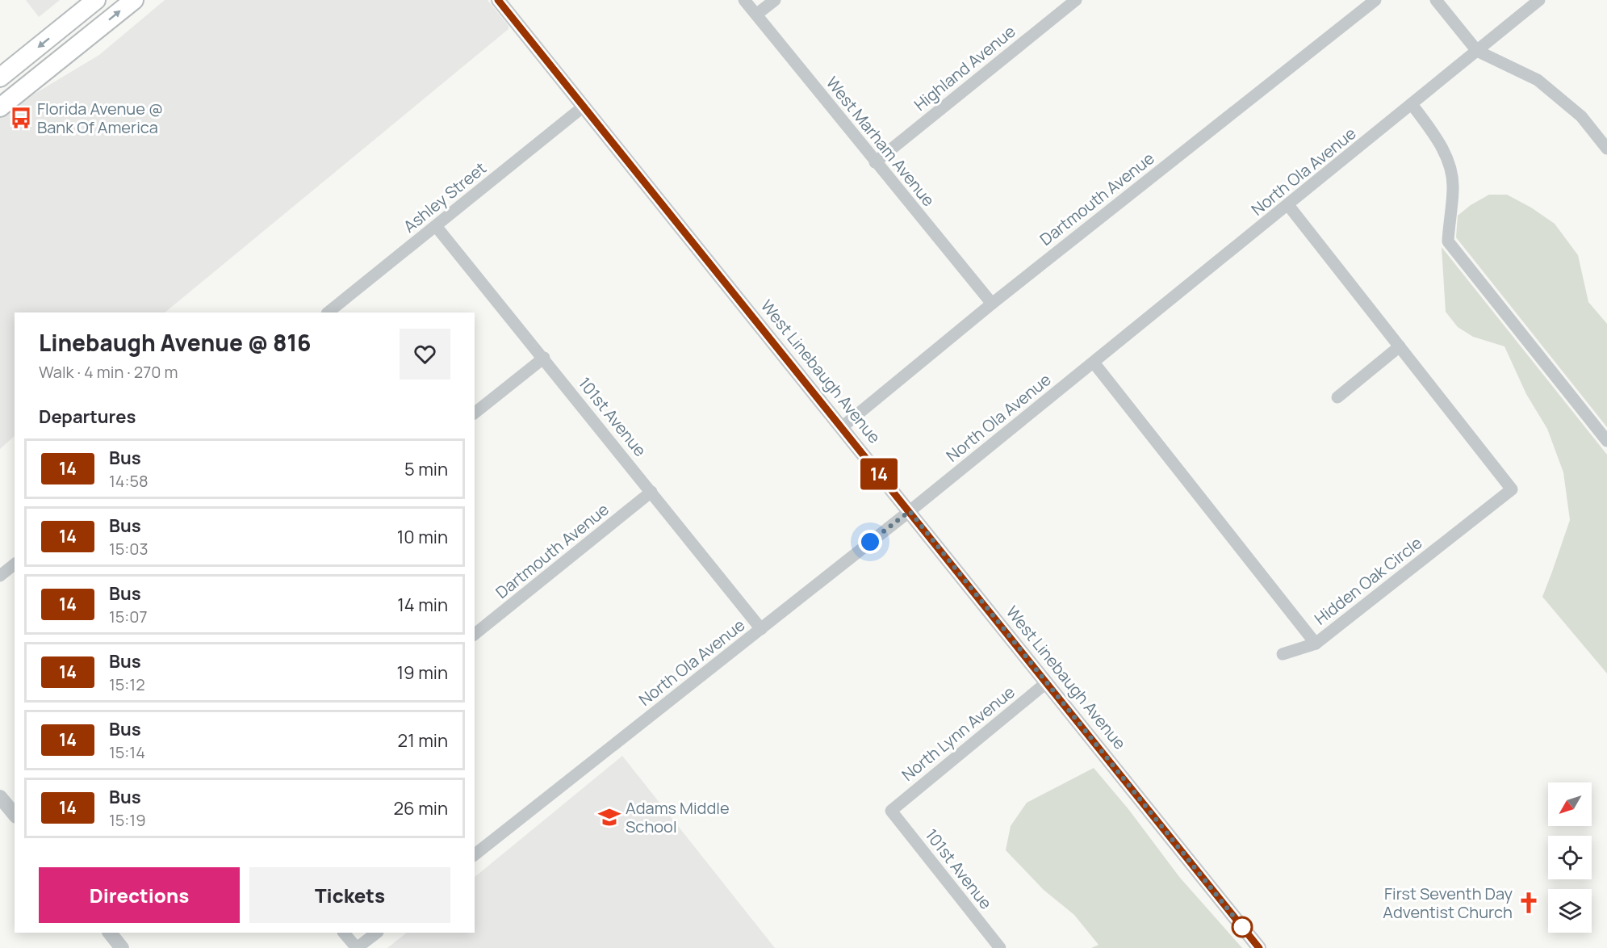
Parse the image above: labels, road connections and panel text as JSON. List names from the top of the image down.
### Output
{
  "streets": {
    "street": [
      "Highland Avenue",
      "West Marham Avenue",
      "North Ola Avenue",
      "Ashley Street",
      "Dartmouth Avenue",
      "West Linebaugh Avenue",
      "101st Avenue",
      "Hidden Oak Circle",
      "North Lynn Avenue"
    ]
  },
  "crossings": [
    ["Highland Avenue", "West Marham Avenue"],
    ["West Marham Avenue", "Dartmouth Avenue"],
    ["North Ola Avenue", "West Linebaugh Avenue"],
    ["North Ola Avenue", "101st Avenue"],
    ["North Ola Avenue", "Hidden Oak Circle"],
    ["Ashley Street", "West Linebaugh Avenue"],
    ["Ashley Street", "101st Avenue"],
    ["Dartmouth Avenue", "West Linebaugh Avenue"],
    ["Dartmouth Avenue", "101st Avenue"],
    ["West Linebaugh Avenue", "North Lynn Avenue"],
    ["101st Avenue", "North Lynn Avenue"]
  ],
  "places": {
    "bus stop": ["Florida Avenue @ Bank Of America"],
    "school or university": ["Adams Middle School"],
    "church": ["First Seventh Day Adventist Church"]
  },
  "lines": ["bus line 14"],
  "north": "bottom left",
  "page": {
    "on_map": "14",
    "heading": [
      ["Linebaugh Avenue @ 816", "Walk · 4 min · 270 m"],
      "Departures"
    ],
    "list": [
      {
        "mark": "14",
        "name": "Bus",
        "note": "14:58",
        "value": "5 min"
      },
      {
        "mark": "14",
        "name": "Bus",
        "note": "15:03",
        "value": "10 min"
      },
      {
        "mark": "14",
        "name": "Bus",
        "note": "15:07",
        "value": "14 min"
      },
      {
        "mark": "14",
        "name": "Bus",
        "note": "15:12",
        "value": "19 min"
      },
      {
        "mark": "14",
        "name": "Bus",
        "note": "15:14",
        "value": "21 min"
      },
      {
        "mark": "14",
        "name": "Bus",
        "note": "15:19",
        "value": "26 min"
      }
    ],
    "buttons": ["Directions", "Tickets"]
  }
}
